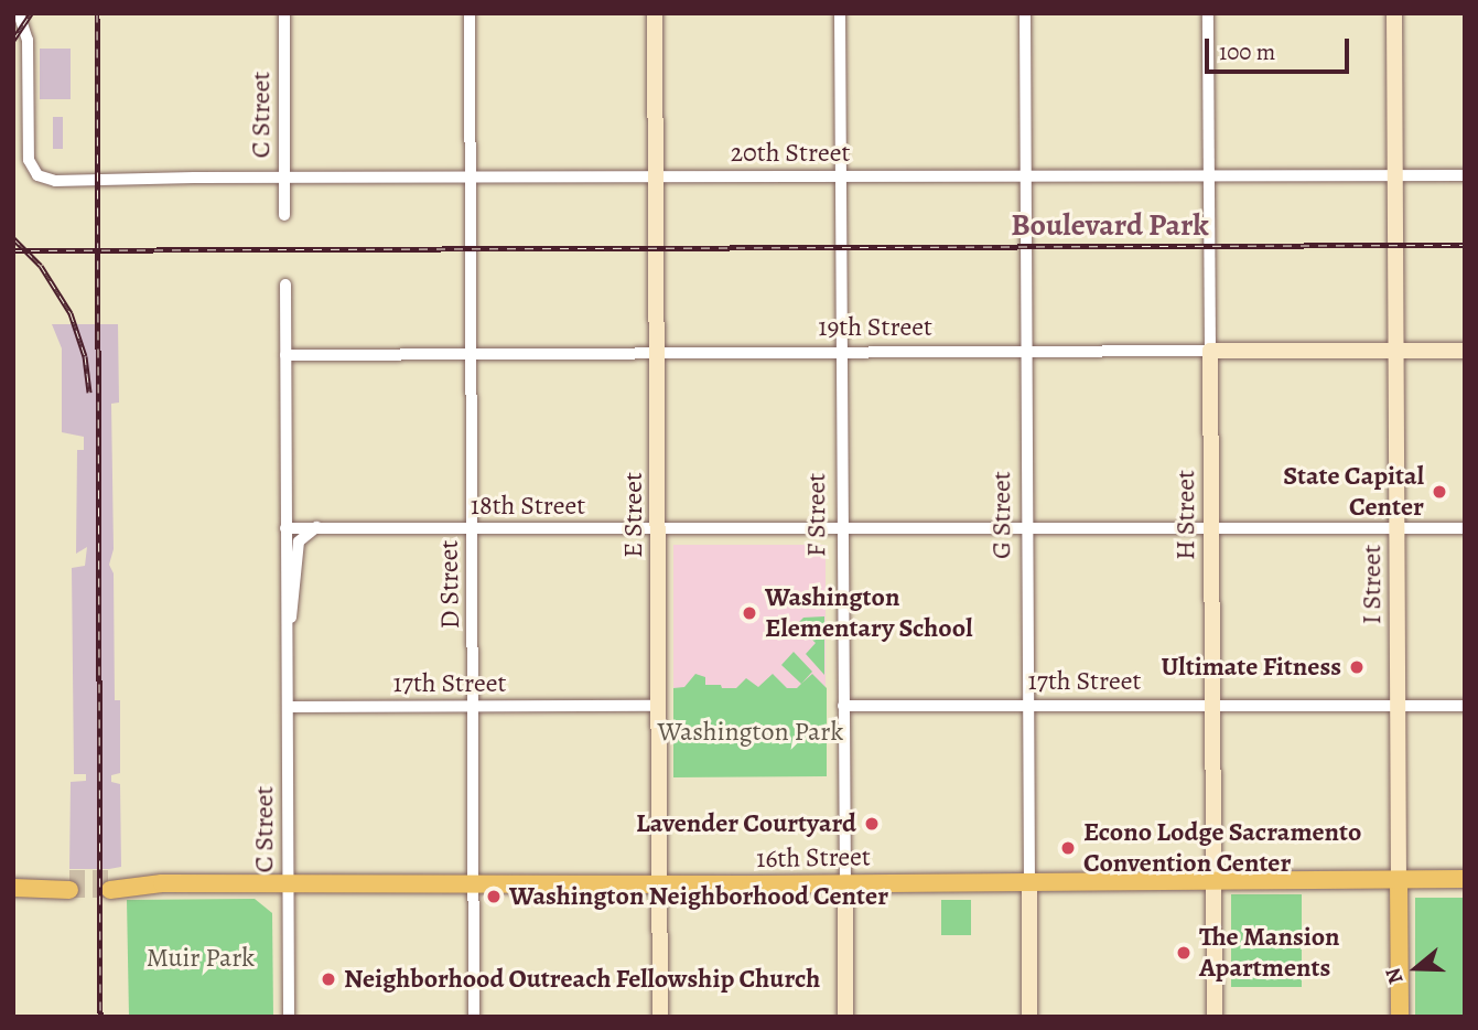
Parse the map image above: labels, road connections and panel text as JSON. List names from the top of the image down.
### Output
{
  "streets": {
    "main road": ["I Street", "16th Street"],
    "street": [
      "C Street",
      "20th Street",
      "19th Street",
      "18th Street",
      "E Street",
      "F Street",
      "G Street",
      "H Street",
      "D Street",
      "17th Street"
    ]
  },
  "crossings": [
    ["C Street", "20th Street"],
    ["C Street", "19th Street"],
    ["C Street", "18th Street"],
    ["C Street", "17th Street"],
    ["C Street", "16th Street"],
    ["20th Street", "E Street"],
    ["20th Street", "F Street"],
    ["20th Street", "G Street"],
    ["20th Street", "H Street"],
    ["20th Street", "D Street"],
    ["20th Street", "I Street"],
    ["19th Street", "E Street"],
    ["19th Street", "F Street"],
    ["19th Street", "G Street"],
    ["19th Street", "H Street"],
    ["19th Street", "D Street"],
    ["19th Street", "I Street"],
    ["18th Street", "E Street"],
    ["18th Street", "F Street"],
    ["18th Street", "G Street"],
    ["18th Street", "H Street"],
    ["18th Street", "D Street"],
    ["18th Street", "I Street"],
    ["E Street", "17th Street"],
    ["E Street", "16th Street"],
    ["F Street", "17th Street"],
    ["F Street", "16th Street"],
    ["G Street", "17th Street"],
    ["G Street", "16th Street"],
    ["H Street", "17th Street"],
    ["H Street", "16th Street"],
    ["D Street", "17th Street"],
    ["D Street", "16th Street"],
    ["I Street", "17th Street"],
    ["I Street", "16th Street"]
  ],
  "districts": ["Boulevard Park"],
  "parks": ["Washington Park", "Muir Park"],
  "places": [
    "State Capital Center",
    "Washington Elementary School",
    "Ultimate Fitness",
    "Lavender Courtyard",
    "Econo Lodge Sacramento Convention Center",
    "Washington Neighborhood Center",
    "The Mansion Apartments",
    "Neighborhood Outreach Fellowship Church"
  ],
  "scale_bar": "100 m",
  "north": "left"
}
